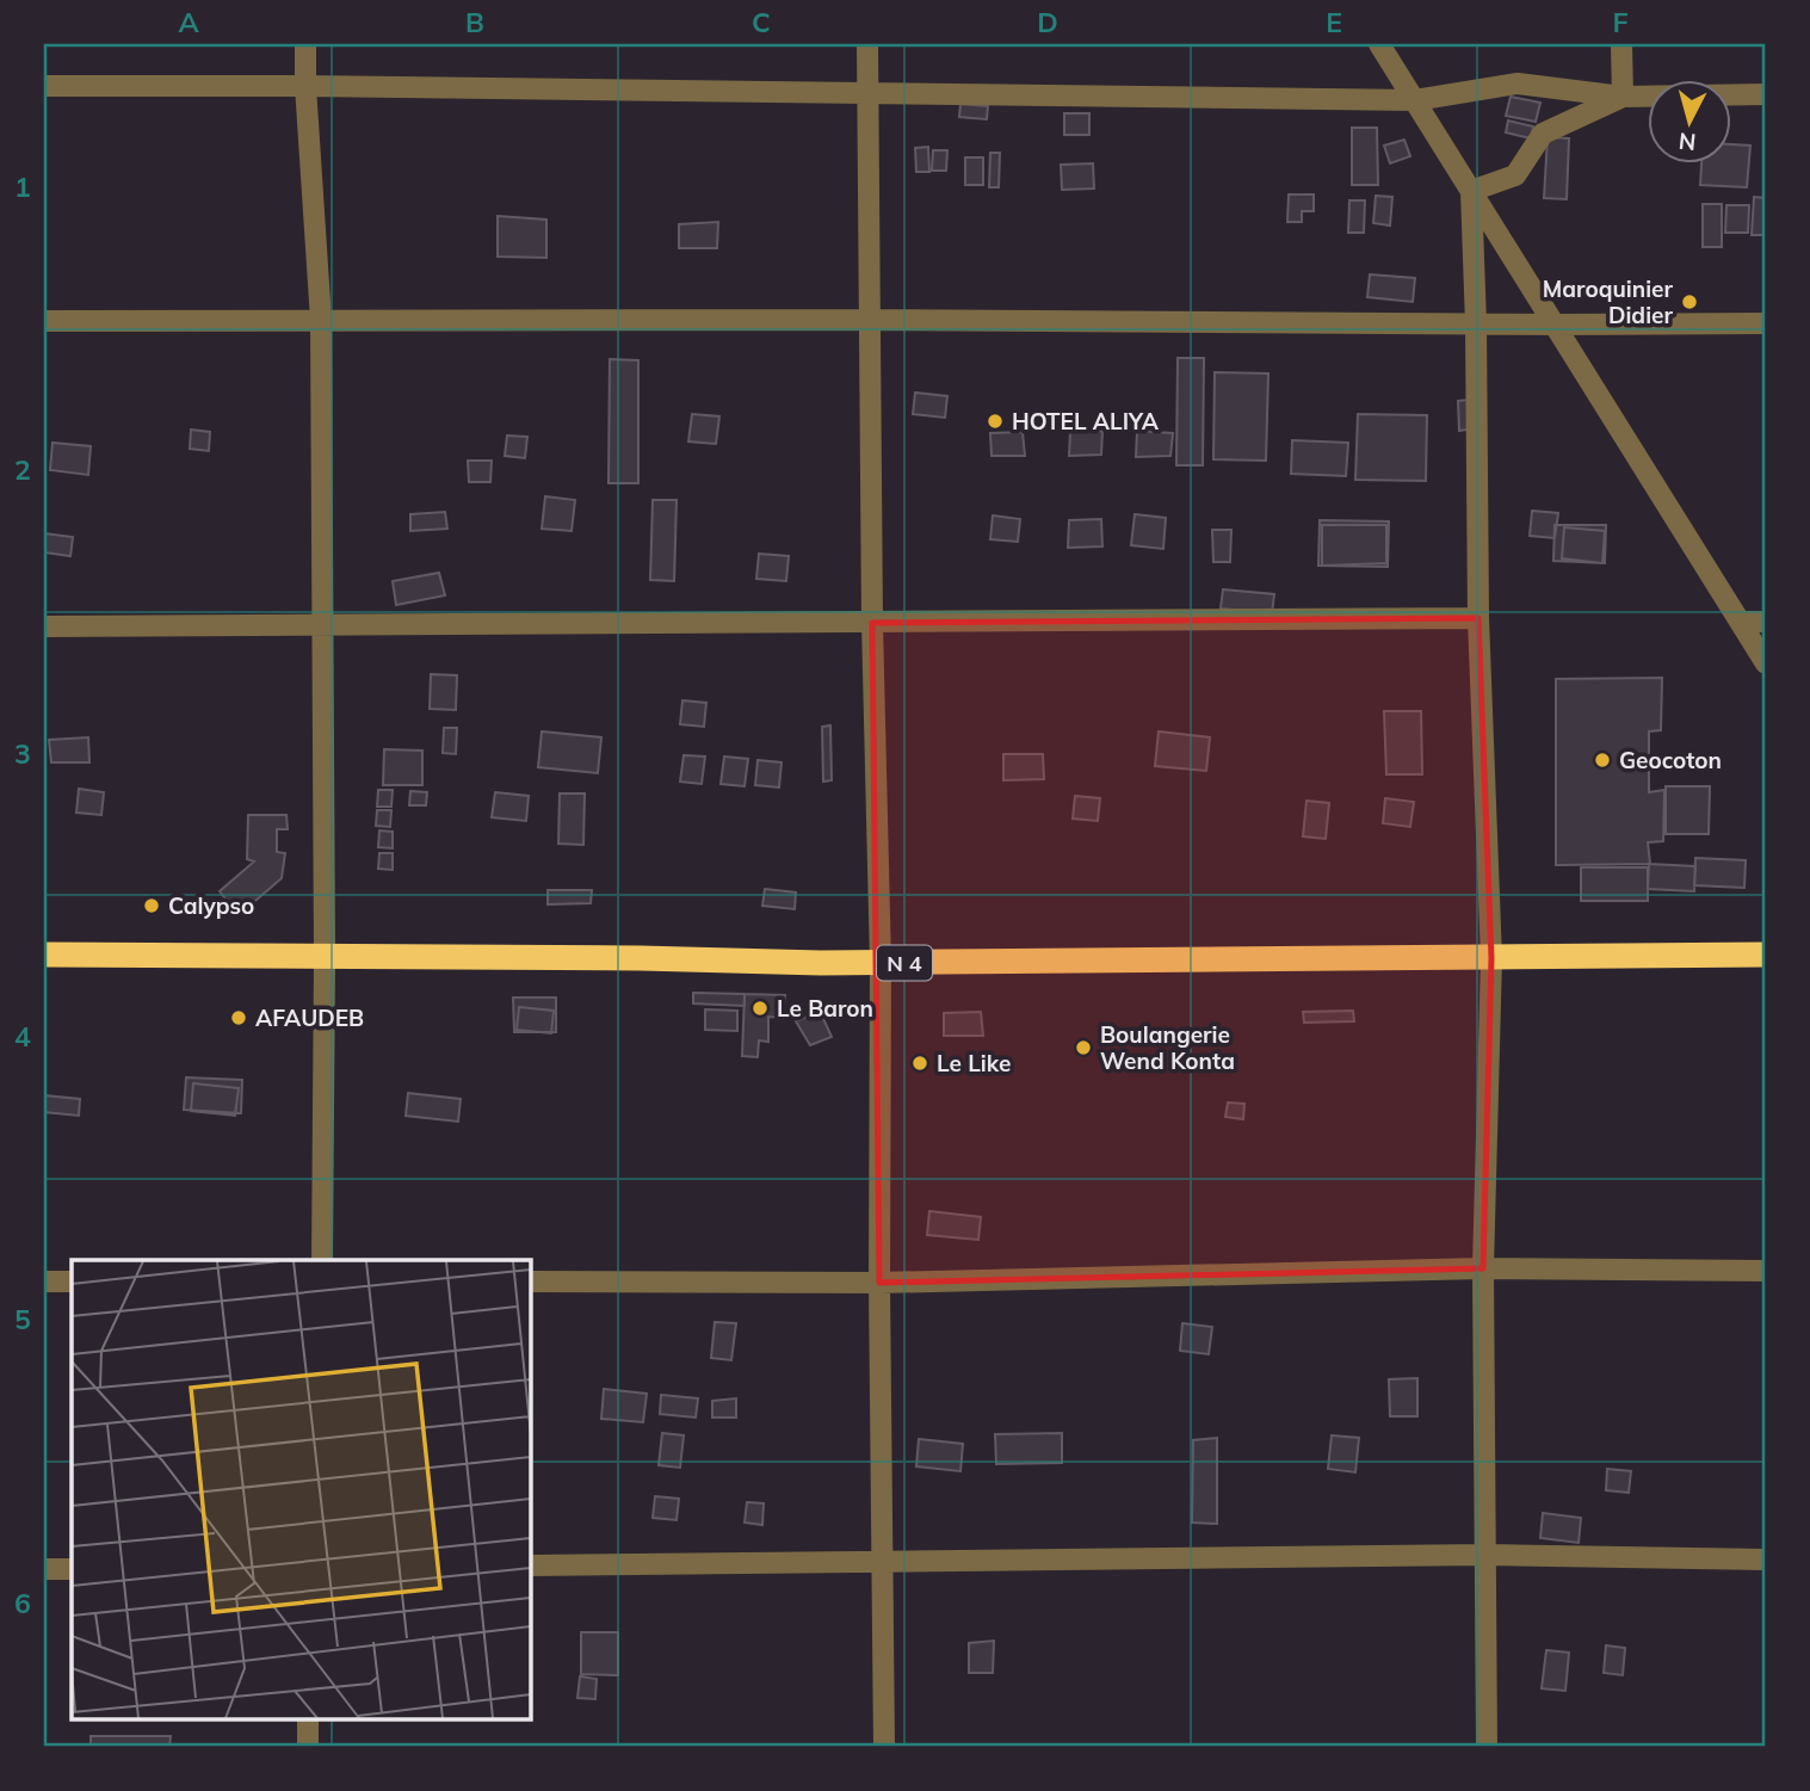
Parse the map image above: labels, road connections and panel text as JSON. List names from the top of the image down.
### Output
{
  "streets": {
    "highway": ["N 4"]
  },
  "places": [
    "Maroquinier Didier",
    "HOTEL ALIYA",
    "Geocoton",
    "Calypso",
    "Le Baron",
    "AFAUDEB",
    "Boulangerie Wend Konta",
    "Le Like"
  ],
  "north": "bottom",
  "grid": {
    "columns": [
      "A",
      "B",
      "C",
      "D",
      "E",
      "F"
    ],
    "rows": [
      "1",
      "2",
      "3",
      "4",
      "5",
      "6"
    ]
  }
}
